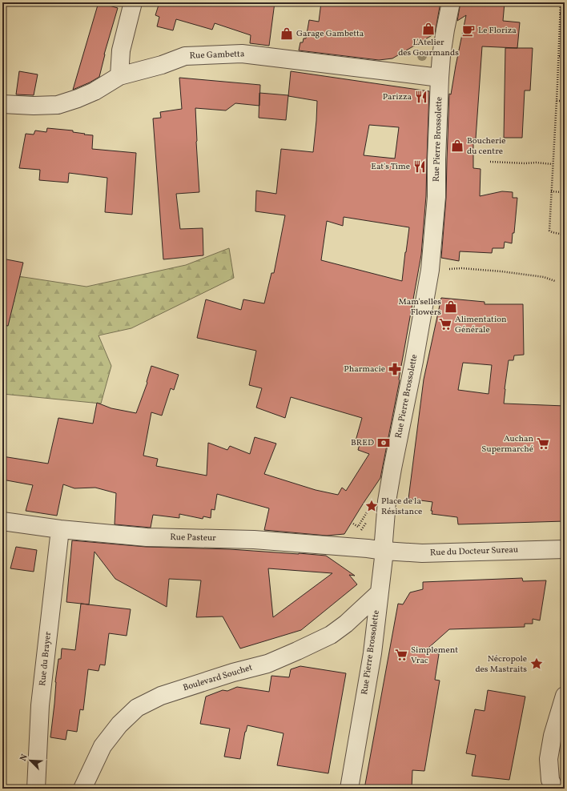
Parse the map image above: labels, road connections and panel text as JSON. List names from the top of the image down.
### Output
{
  "streets": {
    "street": [
      "Rue Gambetta",
      "Rue Pierre Brossolette",
      "Rue Pasteur",
      "Rue du Docteur Sureau",
      "Rue du Brayer",
      "Boulevard Souchet"
    ]
  },
  "crossings": [
    ["Rue Gambetta", "Rue Pierre Brossolette"],
    ["Rue Pierre Brossolette", "Rue Pasteur"],
    ["Rue Pierre Brossolette", "Rue du Docteur Sureau"],
    ["Rue Pierre Brossolette", "Boulevard Souchet"],
    ["Rue Pasteur", "Rue du Docteur Sureau"],
    ["Rue Pasteur", "Rue du Brayer"]
  ],
  "places": {
    "shop": [
      "L'Atelier des Gourmands",
      "Garage Gambetta",
      "Boucherie du centre",
      "Mam'selles Flowers"
    ],
    "cafe": ["Le Floriza"],
    "restaurant": ["Parizza", "Eat's Time"],
    "supermarket": ["Alimentation Générale", "Auchan Supermarché", "Simplement Vrac"],
    "pharmacy": ["Pharmacie"],
    "bank": ["BRED"],
    "place": ["Place de la Résistance", "Nécropole des Mastraits"]
  },
  "north": "top left"
}
